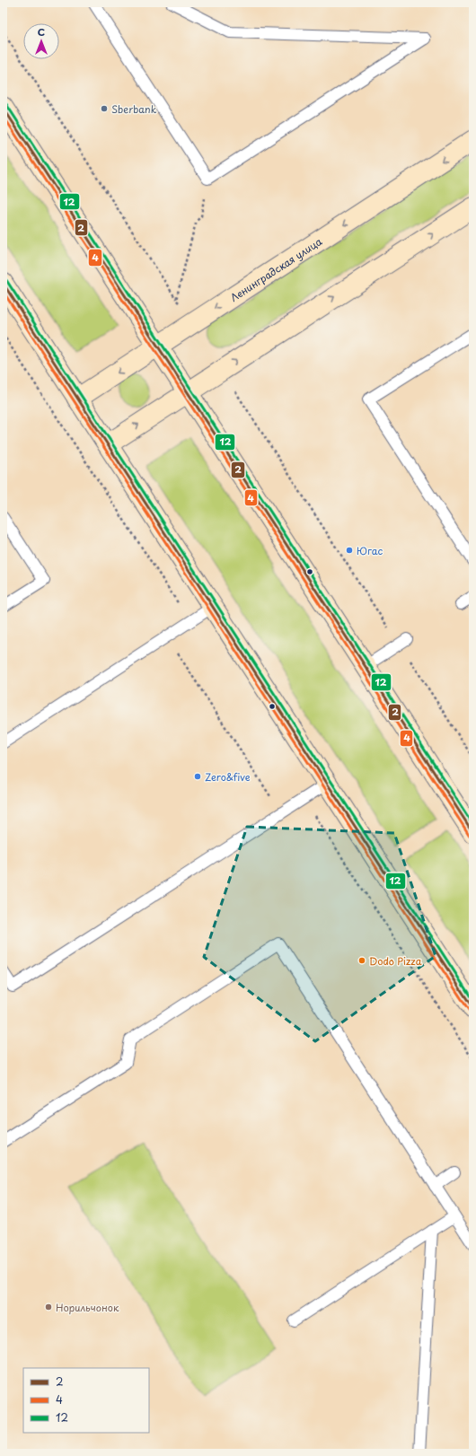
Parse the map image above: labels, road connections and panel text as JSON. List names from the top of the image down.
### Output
{
  "streets": {
    "main road": ["Ленинградская улица"]
  },
  "places": [
    "Sberbank",
    "Югас",
    "Zero&five",
    "Dodo Pizza",
    "Норильчонок"
  ],
  "lines": ["transit line 12", "transit line 2", "transit line 4"],
  "legend": ["2", "4", "12"],
  "north": "top"
}
